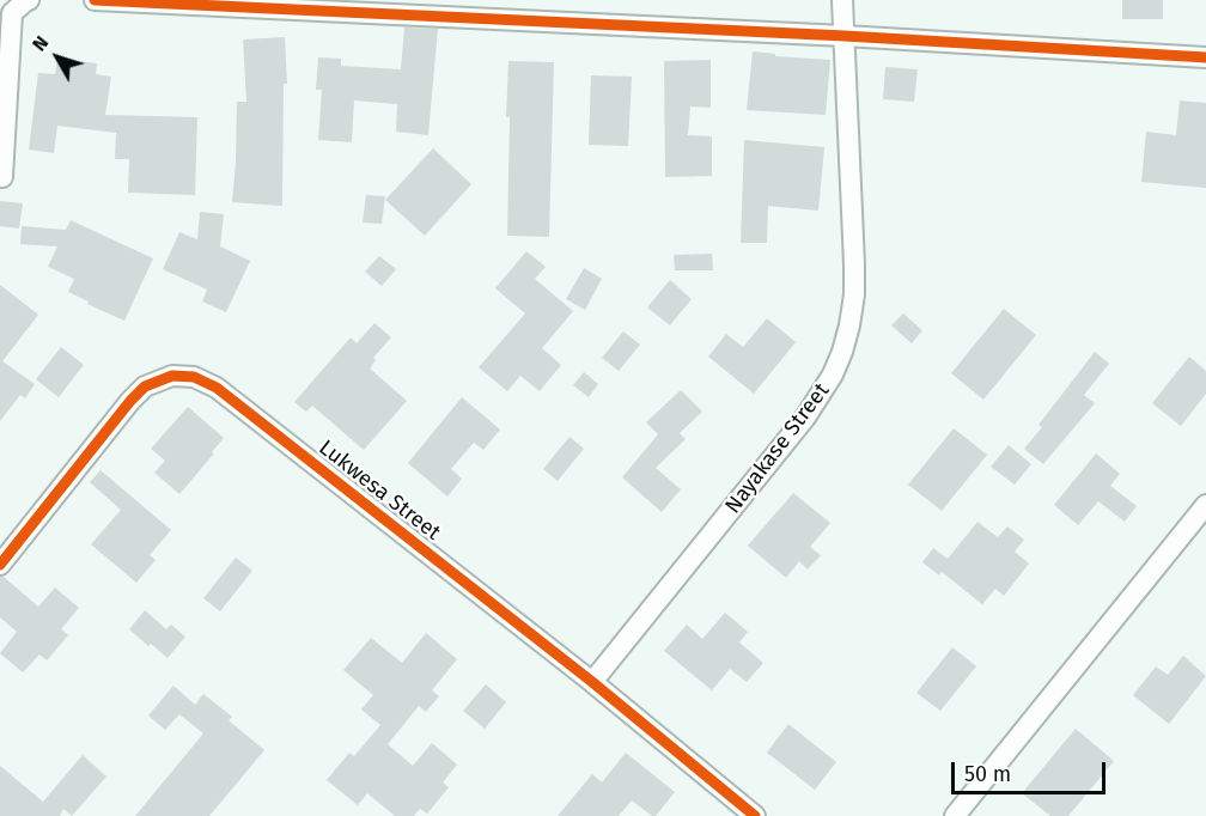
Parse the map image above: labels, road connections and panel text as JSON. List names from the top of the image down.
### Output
{
  "streets": {
    "street": ["Nayakase Street", "Lukwesa Street"]
  },
  "crossings": [
    ["Nayakase Street", "Lukwesa Street"]
  ],
  "scale_bar": "50 m",
  "north": "top left"
}
